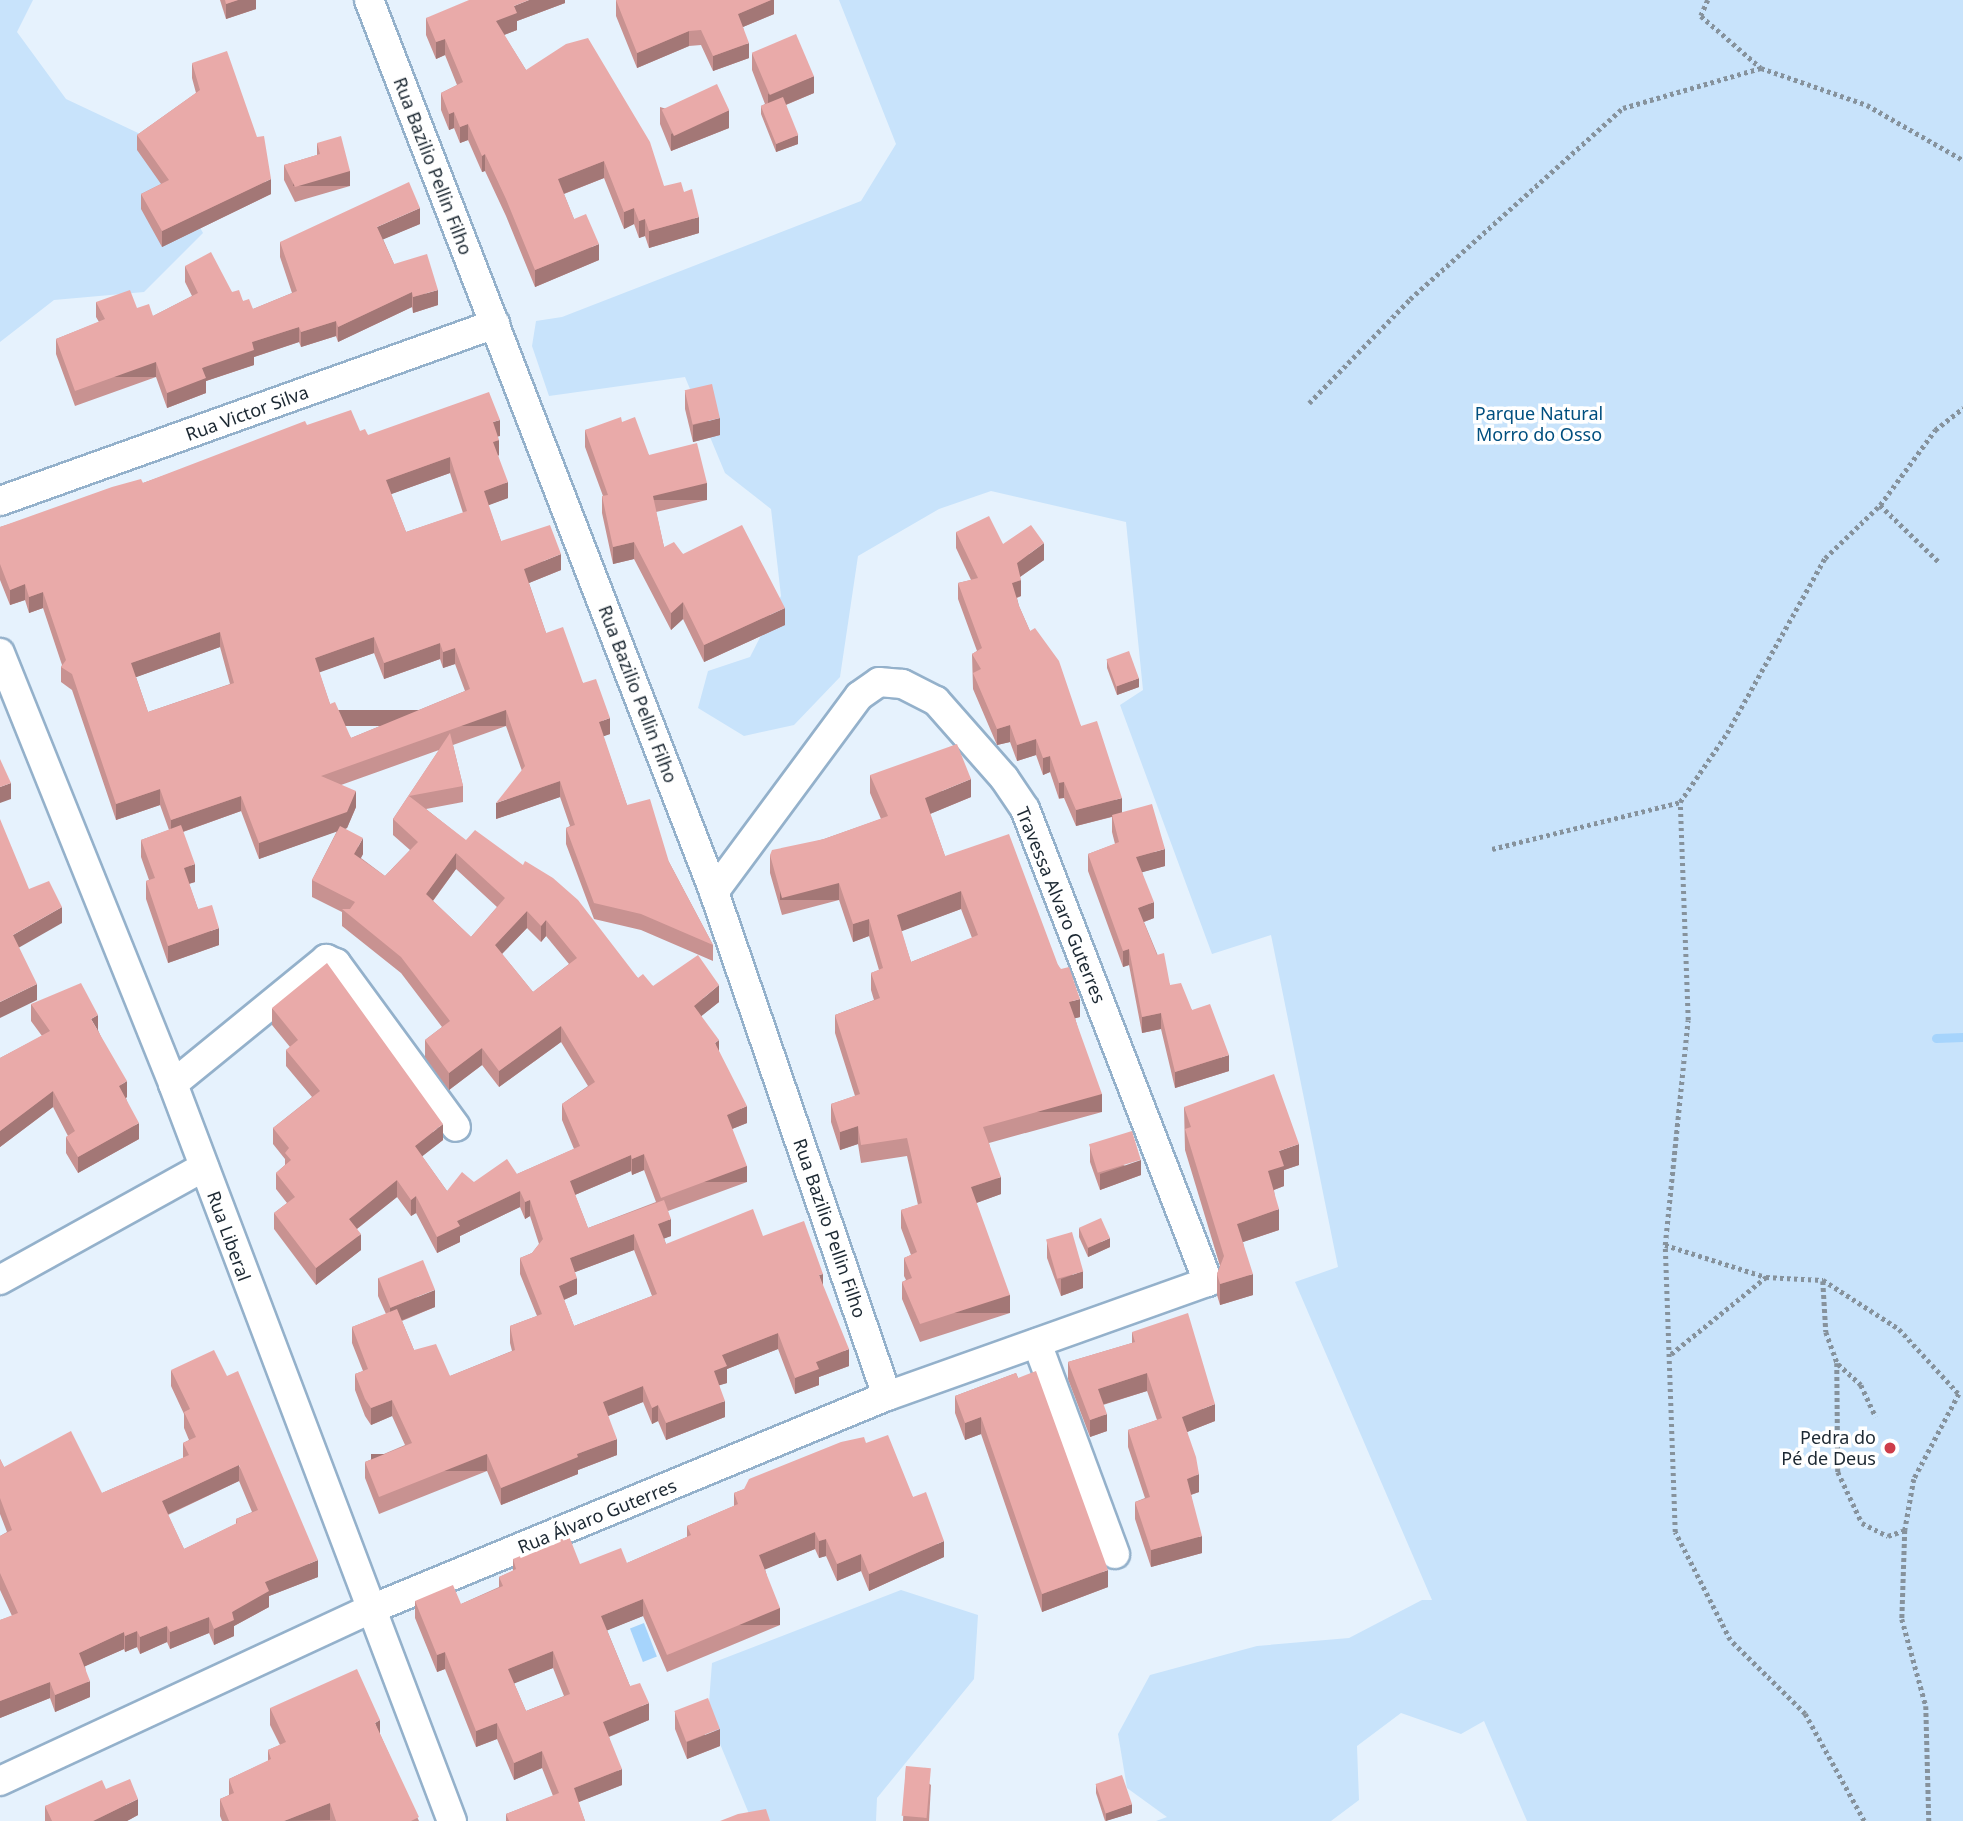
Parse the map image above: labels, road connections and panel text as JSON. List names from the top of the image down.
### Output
{
  "streets": {
    "street": [
      "Rua Bazilio Pellin Filho",
      "Rua Victor Silva",
      "Travessa Alvaro Guterres",
      "Rua Liberal",
      "Rua Álvaro Guterres"
    ]
  },
  "crossings": [
    ["Rua Bazilio Pellin Filho", "Rua Victor Silva"],
    ["Rua Bazilio Pellin Filho", "Travessa Alvaro Guterres"],
    ["Rua Bazilio Pellin Filho", "Rua Álvaro Guterres"],
    ["Travessa Alvaro Guterres", "Rua Álvaro Guterres"],
    ["Rua Liberal", "Rua Álvaro Guterres"]
  ],
  "parks": ["Parque Natural Morro do Osso"],
  "places": ["Pedra do Pé de Deus"]
}
